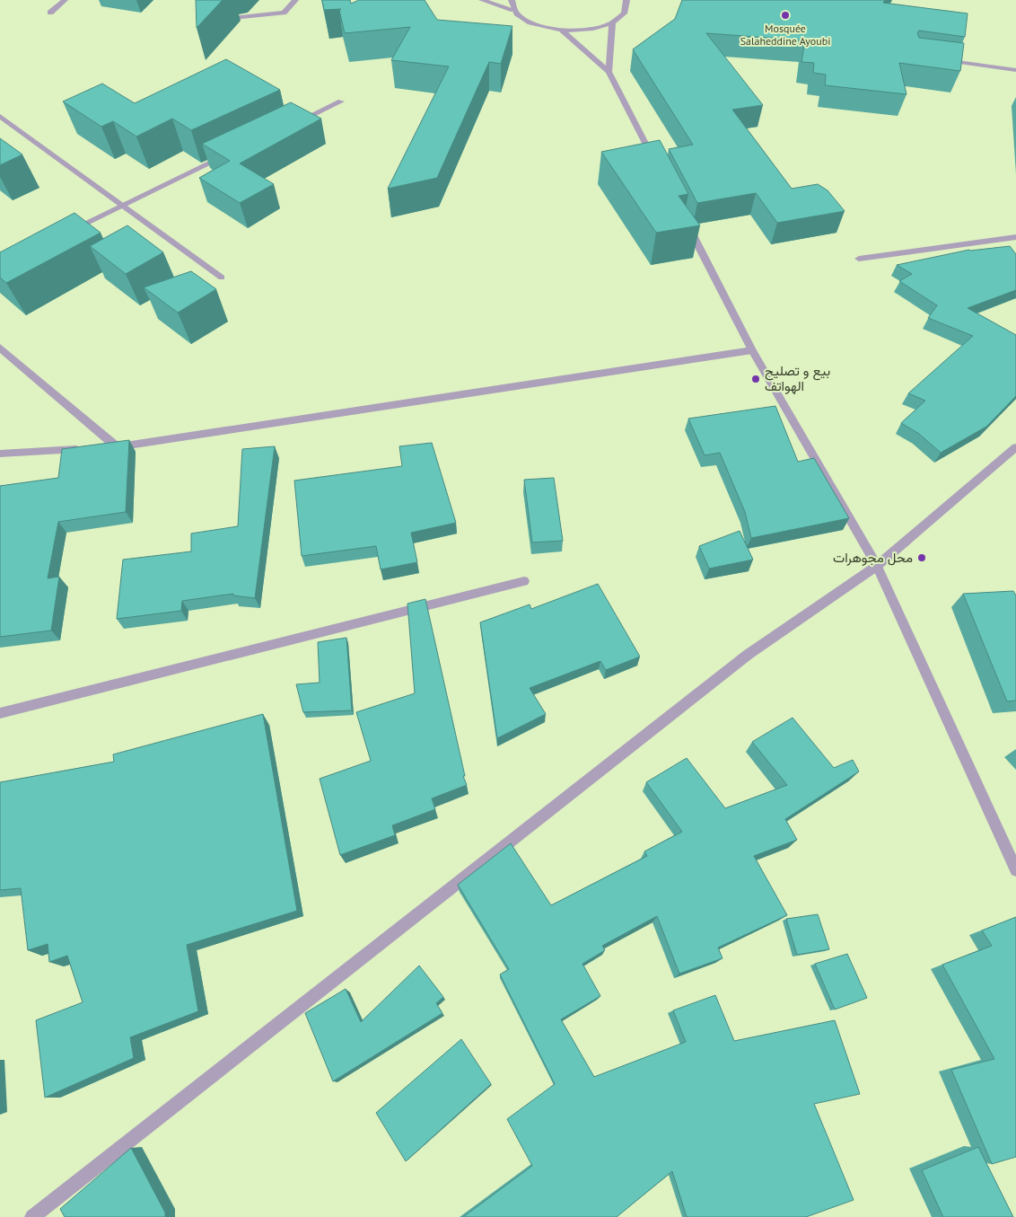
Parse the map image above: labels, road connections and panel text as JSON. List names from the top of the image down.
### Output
{
  "places": ["Mosquée Salaheddine Ayoubi", "بيع و تصليح الهواتف", "محل مجوهرات"]
}
